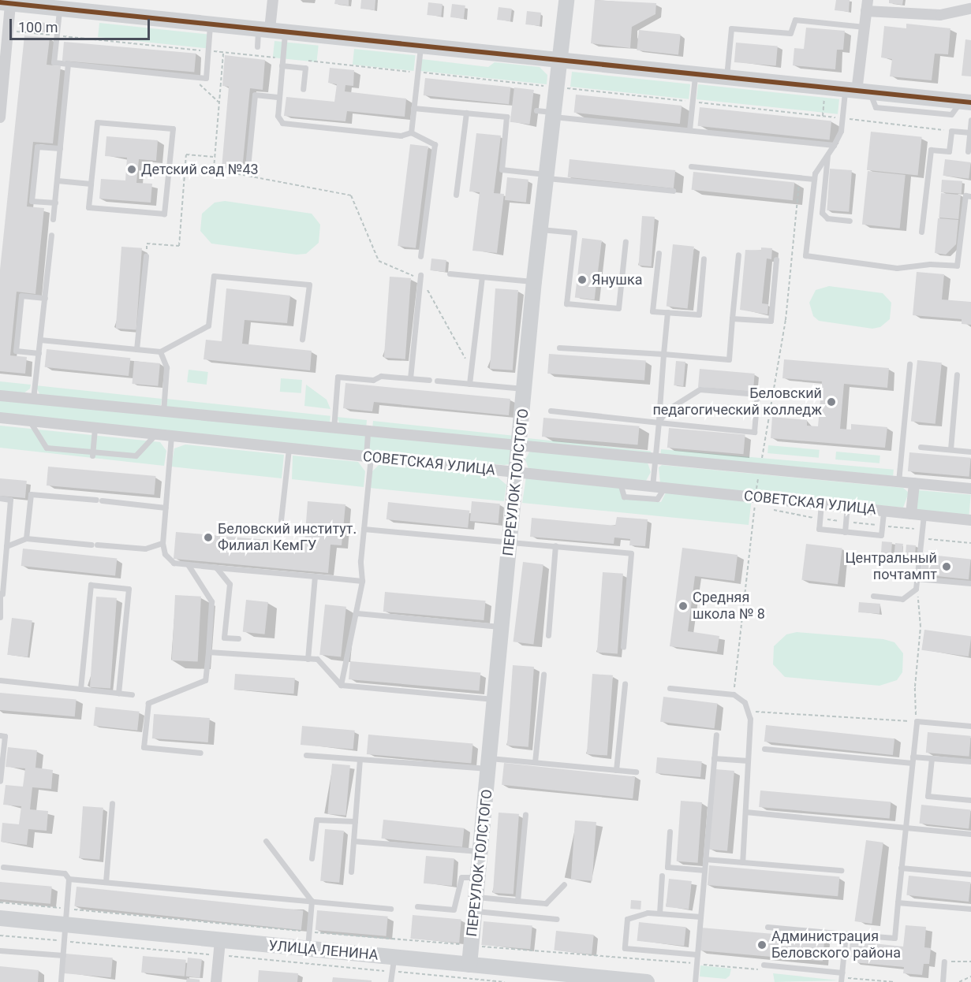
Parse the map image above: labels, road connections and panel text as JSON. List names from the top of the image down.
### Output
{
  "streets": {
    "street": ["СОВЕТСКАЯ УЛИЦА", "ПЕРЕУЛОК ТОЛСТОГО", "УЛИЦА ЛЕНИНА"]
  },
  "crossings": [
    ["СОВЕТСКАЯ УЛИЦА", "ПЕРЕУЛОК ТОЛСТОГО"],
    ["ПЕРЕУЛОК ТОЛСТОГО", "УЛИЦА ЛЕНИНА"]
  ],
  "places": [
    "Детский сад №43",
    "Янушка",
    "Беловский педагогический колледж",
    "Беловский институт. Филиал КемГУ",
    "Центральный почтампт",
    "Средняя школа № 8",
    "Администрация Беловского района"
  ],
  "scale_bar": "100 m"
}
